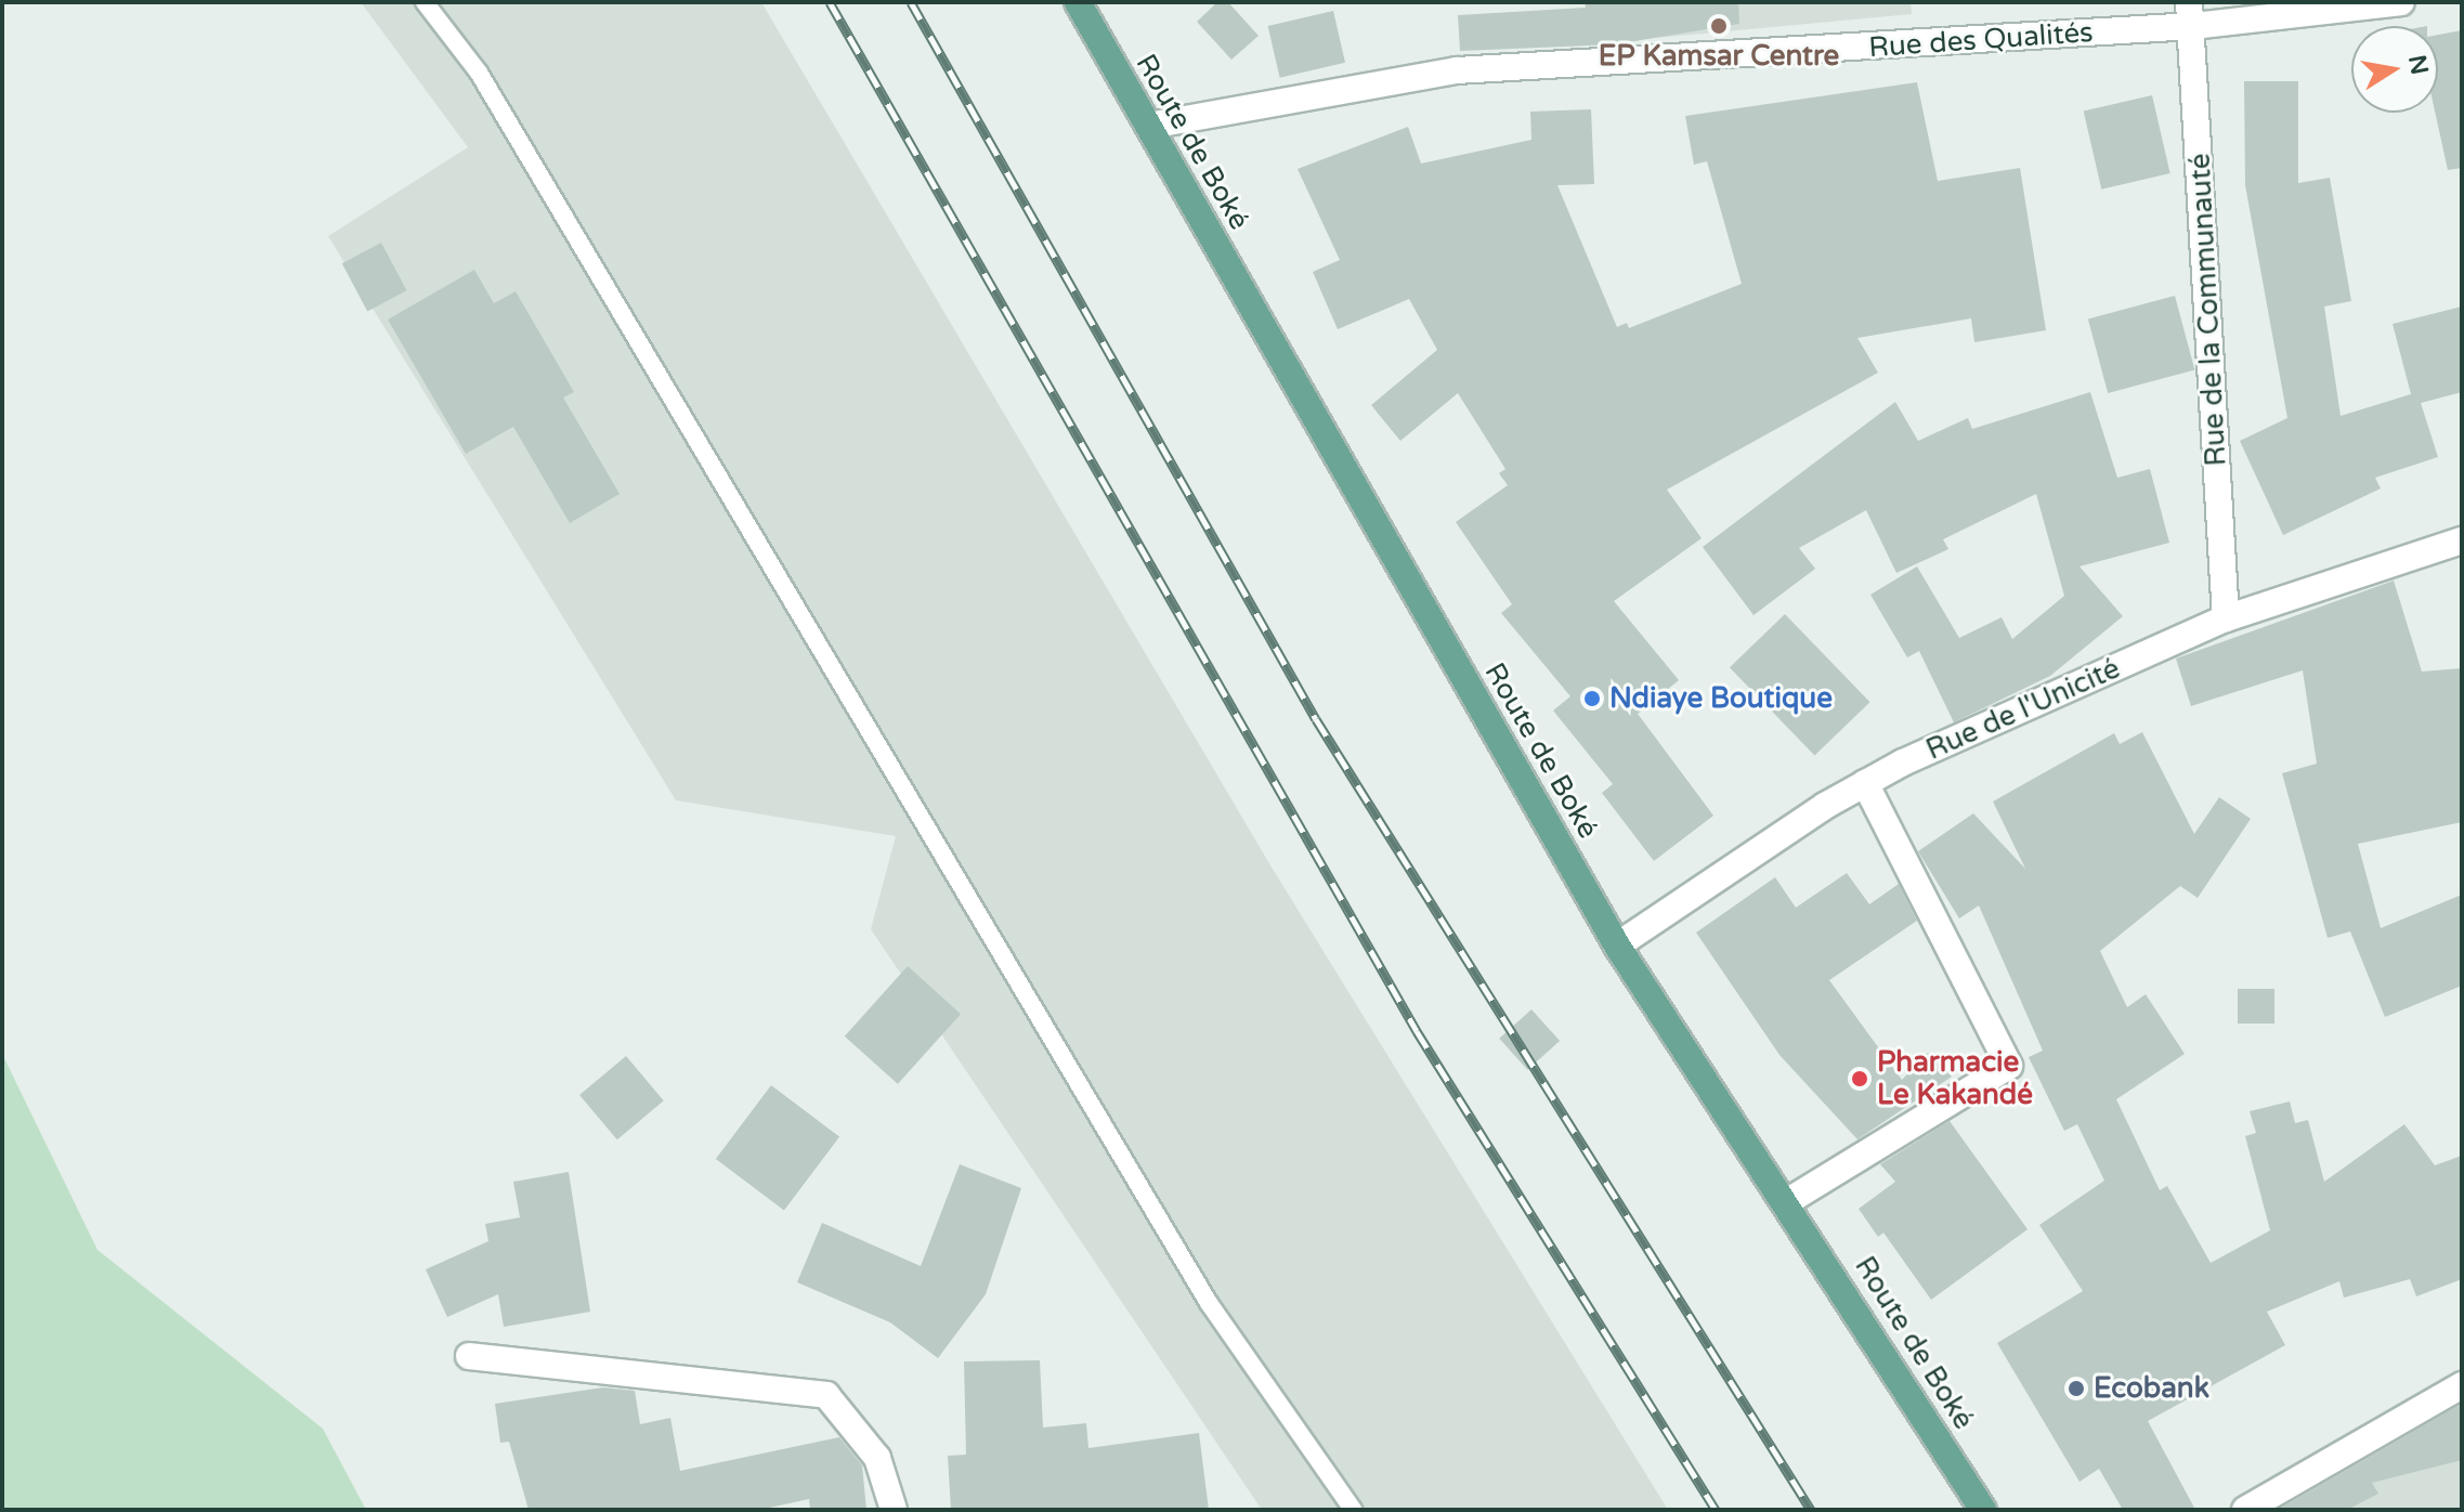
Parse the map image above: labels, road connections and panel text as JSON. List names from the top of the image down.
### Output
{
  "streets": {
    "main road": ["Route de Boké"],
    "street": ["Rue des Qualités", "Rue de la Communauté", "Rue de l'Unicité"]
  },
  "crossings": [
    ["Rue des Qualités", "Route de Boké"],
    ["Rue des Qualités", "Rue de la Communauté"],
    ["Route de Boké", "Rue de l'Unicité"],
    ["Rue de la Communauté", "Rue de l'Unicité"]
  ],
  "places": [
    "EP Kamsar Centre",
    "Ndiaye Boutique",
    "Pharmacie Le Kakandé",
    "Ecobank"
  ],
  "north": "right"
}
